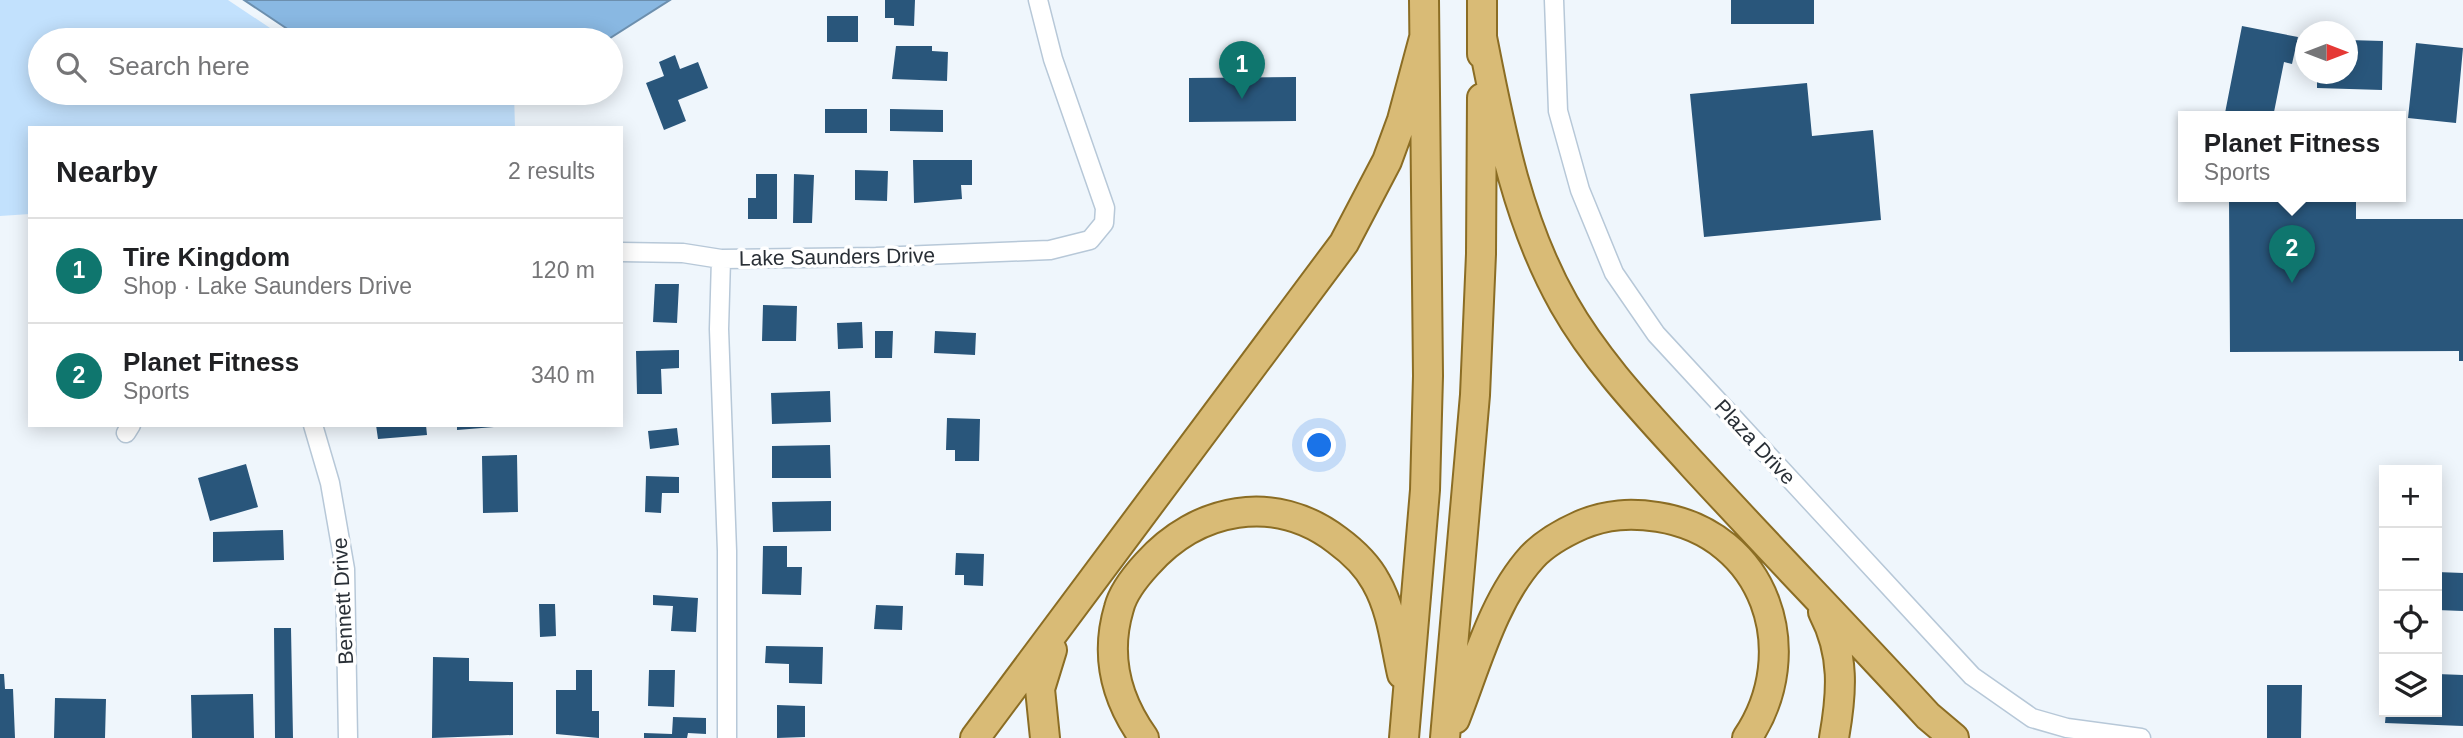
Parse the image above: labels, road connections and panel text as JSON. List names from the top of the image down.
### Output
{
  "streets": {
    "street": ["Lake Saunders Drive", "Plaza Drive", "Bennett Drive"]
  },
  "north": "right",
  "page": {
    "search": "Search here",
    "pins": ["1", "2"],
    "popup": ["Planet Fitness", "Sports"],
    "heading": ["Nearby", "2 results"],
    "list": [
      {
        "mark": "1",
        "name": "Tire Kingdom",
        "note": "Shop · Lake Saunders Drive",
        "value": "120 m"
      },
      {
        "mark": "2",
        "name": "Planet Fitness",
        "note": "Sports",
        "value": "340 m"
      }
    ],
    "map_buttons": ["+", "−"]
  }
}
